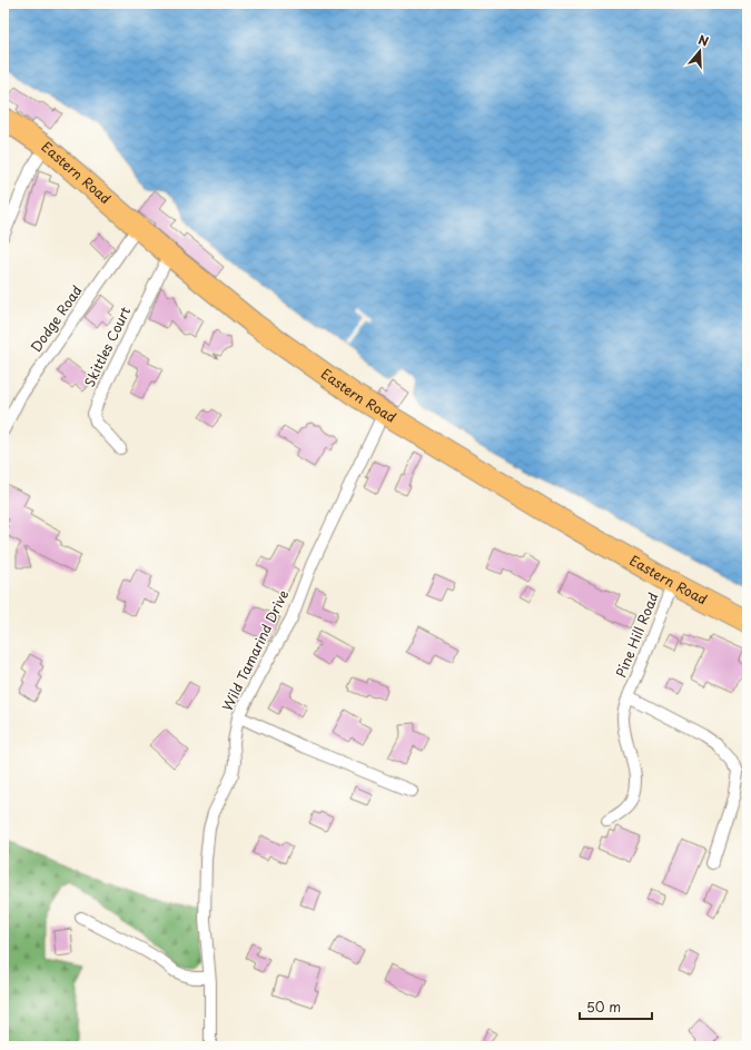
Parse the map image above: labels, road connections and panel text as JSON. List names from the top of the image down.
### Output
{
  "streets": {
    "highway": ["Eastern Road"],
    "street": [
      "Dodge Road",
      "Skittles Court",
      "Pine Hill Road",
      "Wild Tamarind Drive"
    ]
  },
  "crossings": [
    ["Eastern Road", "Dodge Road"],
    ["Eastern Road", "Skittles Court"],
    ["Eastern Road", "Pine Hill Road"],
    ["Eastern Road", "Wild Tamarind Drive"]
  ],
  "scale_bar": "50 m",
  "north": "top"
}
